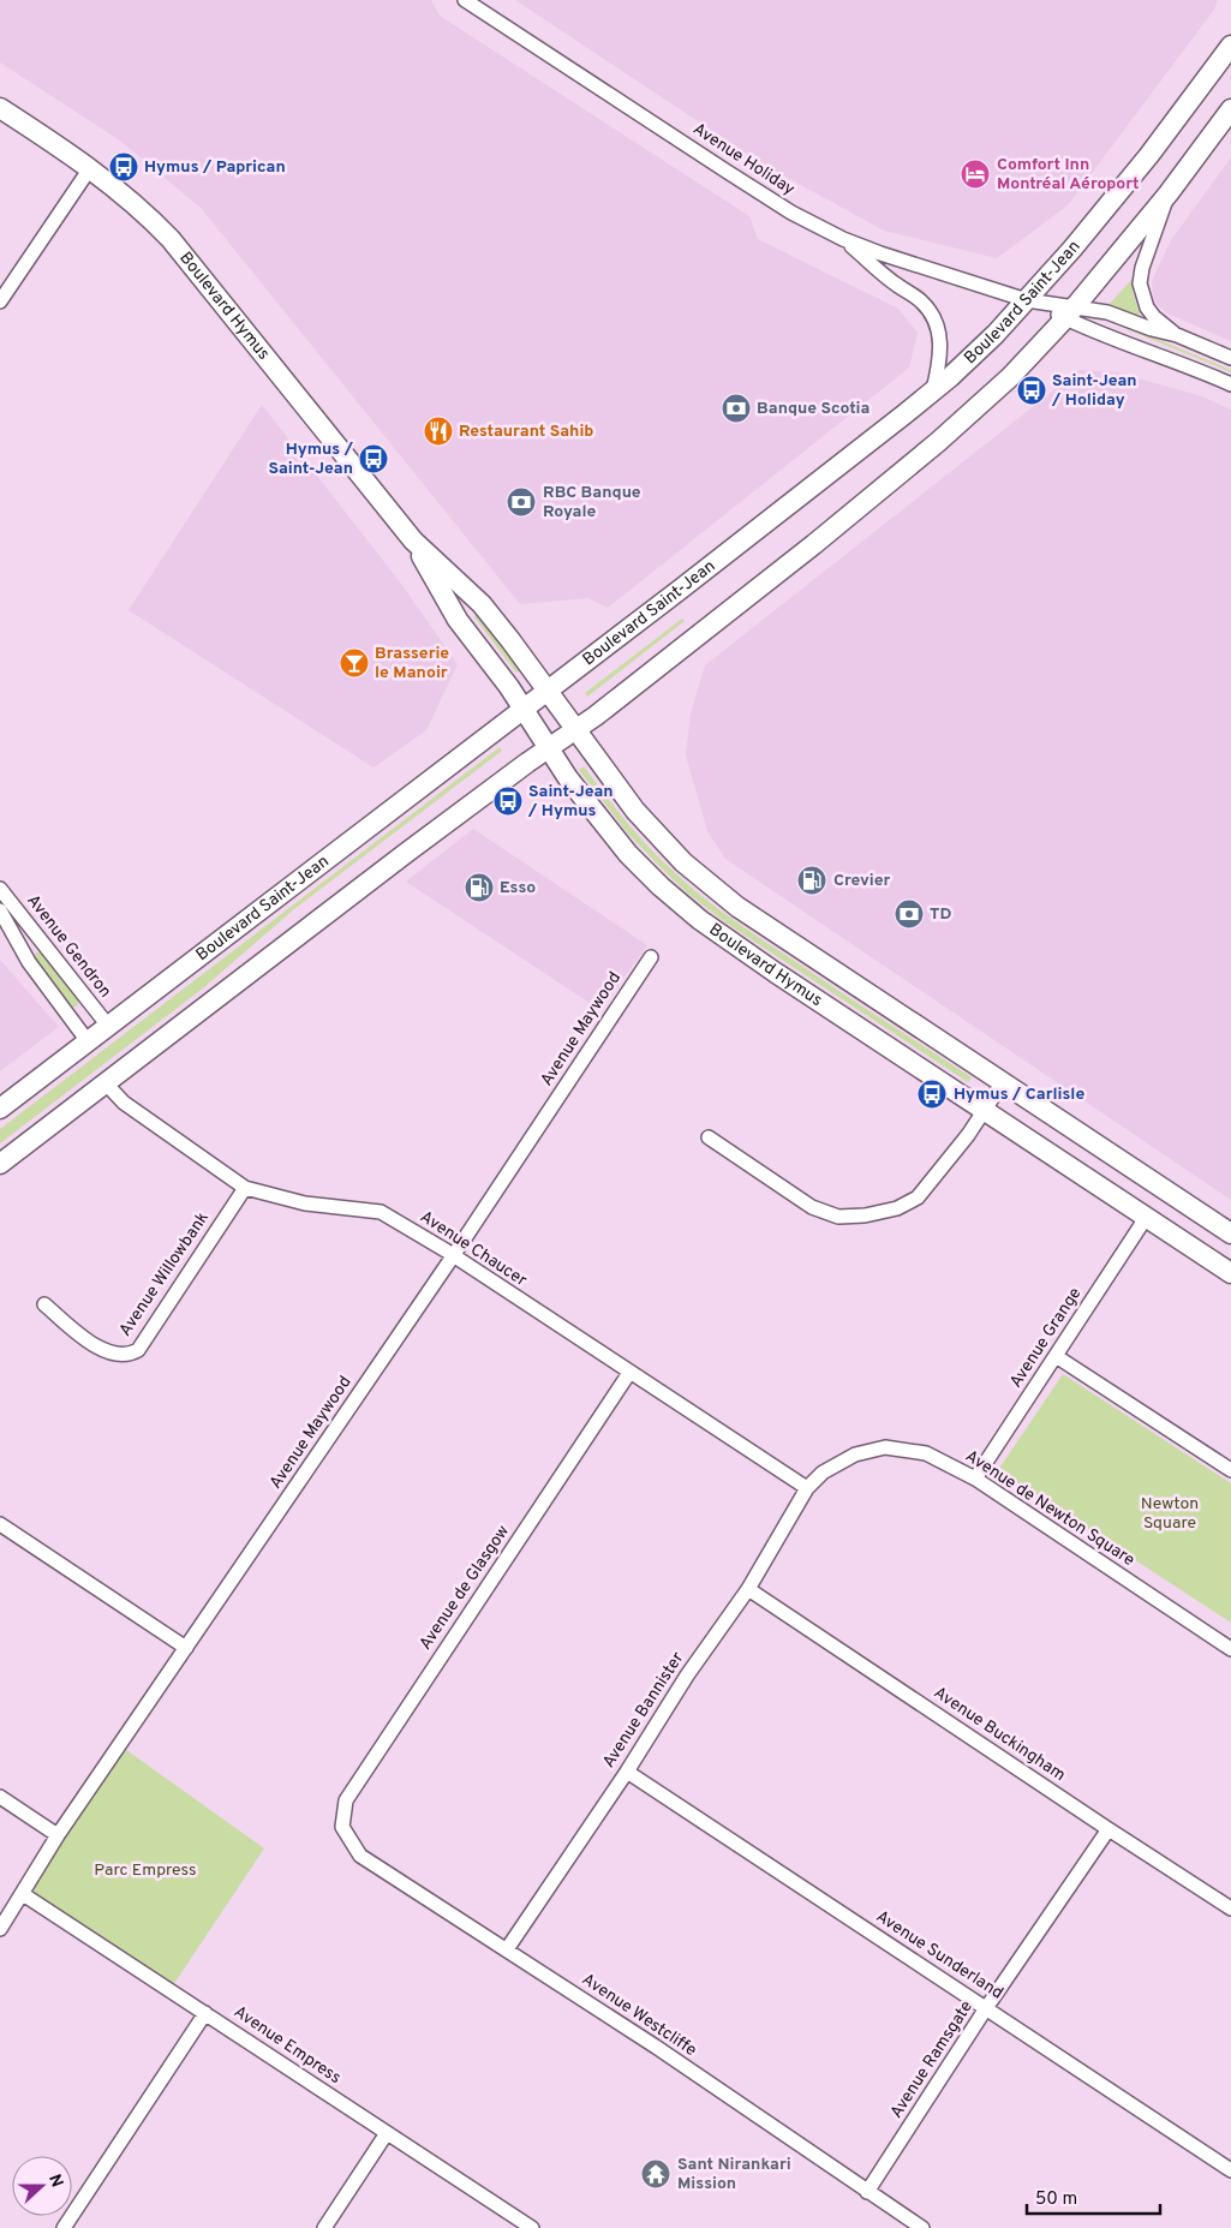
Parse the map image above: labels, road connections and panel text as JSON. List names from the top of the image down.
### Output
{
  "streets": {
    "main road": ["Boulevard Saint-Jean", "Boulevard Hymus"],
    "street": [
      "Avenue Holiday",
      "Avenue Gendron",
      "Avenue Maywood",
      "Avenue Chaucer",
      "Avenue Willowbank",
      "Avenue Grange",
      "Avenue de Newton Square",
      "Avenue de Glasgow",
      "Avenue Bannister",
      "Avenue Buckingham",
      "Avenue Sunderland",
      "Avenue Westcliffe",
      "Avenue Empress",
      "Avenue Ramsgate"
    ]
  },
  "crossings": [
    ["Avenue Holiday", "Boulevard Saint-Jean"],
    ["Boulevard Saint-Jean", "Boulevard Hymus"],
    ["Boulevard Saint-Jean", "Avenue Gendron"],
    ["Boulevard Hymus", "Avenue Grange"],
    ["Avenue Maywood", "Avenue Chaucer"],
    ["Avenue Maywood", "Avenue Empress"],
    ["Avenue Chaucer", "Avenue Willowbank"],
    ["Avenue Chaucer", "Avenue de Newton Square"],
    ["Avenue Chaucer", "Avenue de Glasgow"],
    ["Avenue Chaucer", "Avenue Bannister"],
    ["Avenue Grange", "Avenue de Newton Square"],
    ["Avenue de Newton Square", "Avenue Bannister"],
    ["Avenue de Glasgow", "Avenue Westcliffe"],
    ["Avenue Bannister", "Avenue Buckingham"],
    ["Avenue Bannister", "Avenue Sunderland"],
    ["Avenue Bannister", "Avenue Westcliffe"],
    ["Avenue Buckingham", "Avenue Ramsgate"],
    ["Avenue Sunderland", "Avenue Ramsgate"],
    ["Avenue Westcliffe", "Avenue Ramsgate"]
  ],
  "parks": ["Newton Square", "Parc Empress"],
  "places": {
    "bus stop": [
      "Hymus / Paprican",
      "Saint-Jean / Holiday",
      "Hymus / Saint-Jean",
      "Saint-Jean / Hymus",
      "Hymus / Carlisle"
    ],
    "hotel": ["Comfort Inn Montréal Aéroport"],
    "bank": ["Banque Scotia", "RBC Banque Royale", "TD"],
    "restaurant": ["Restaurant Sahib"],
    "bar": ["Brasserie le Manoir"],
    "fuel station": ["Crevier", "Esso"],
    "temple": ["Sant Nirankari Mission"]
  },
  "scale_bar": "50 m",
  "north": "right"
}
